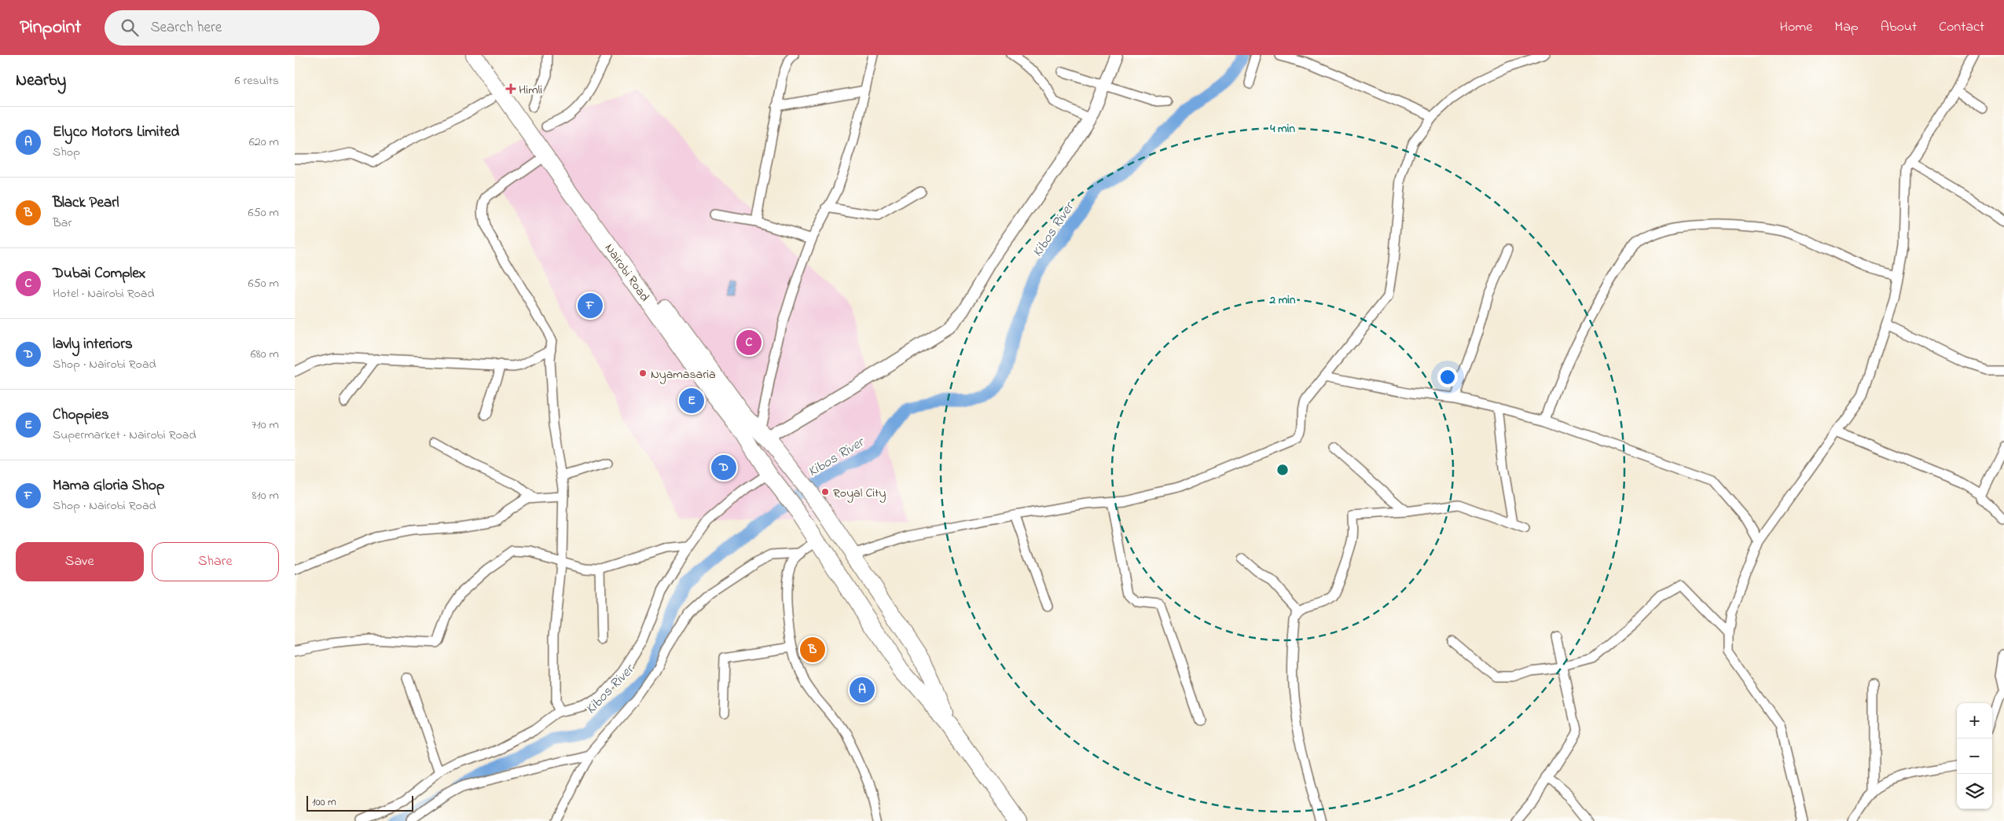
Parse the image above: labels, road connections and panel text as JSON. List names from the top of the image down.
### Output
{
  "streets": {
    "highway": ["Nairobi Road"]
  },
  "water": ["Kibos River"],
  "places": {
    "health": ["Himli"],
    "other": ["Nyamasaria", "Royal City"]
  },
  "scale_bar": "100 m",
  "page": {
    "header": "Pinpoint",
    "search": "Search here",
    "nav": [
      "Home",
      "Map",
      "About",
      "Contact"
    ],
    "heading": ["Nearby", "6 results"],
    "list": [
      {
        "mark": "A",
        "name": "Elyco Motors Limited",
        "note": "Shop",
        "value": "620 m"
      },
      {
        "mark": "B",
        "name": "Black Pearl",
        "note": "Bar",
        "value": "650 m"
      },
      {
        "mark": "C",
        "name": "Dubai Complex",
        "note": "Hotel · Nairobi Road",
        "value": "650 m"
      },
      {
        "mark": "D",
        "name": "lavly interiors",
        "note": "Shop · Nairobi Road",
        "value": "680 m"
      },
      {
        "mark": "E",
        "name": "Choppies",
        "note": "Supermarket · Nairobi Road",
        "value": "710 m"
      },
      {
        "mark": "F",
        "name": "Mama Gloria Shop",
        "note": "Shop · Nairobi Road",
        "value": "810 m"
      }
    ],
    "pins": [
      "F",
      "C",
      "E",
      "D",
      "B",
      "A"
    ],
    "buttons": ["Save", "Share"],
    "map_buttons": ["+", "−"],
    "scale": "100 m"
  },
  "rings": ["4 min", "2 min"]
}
